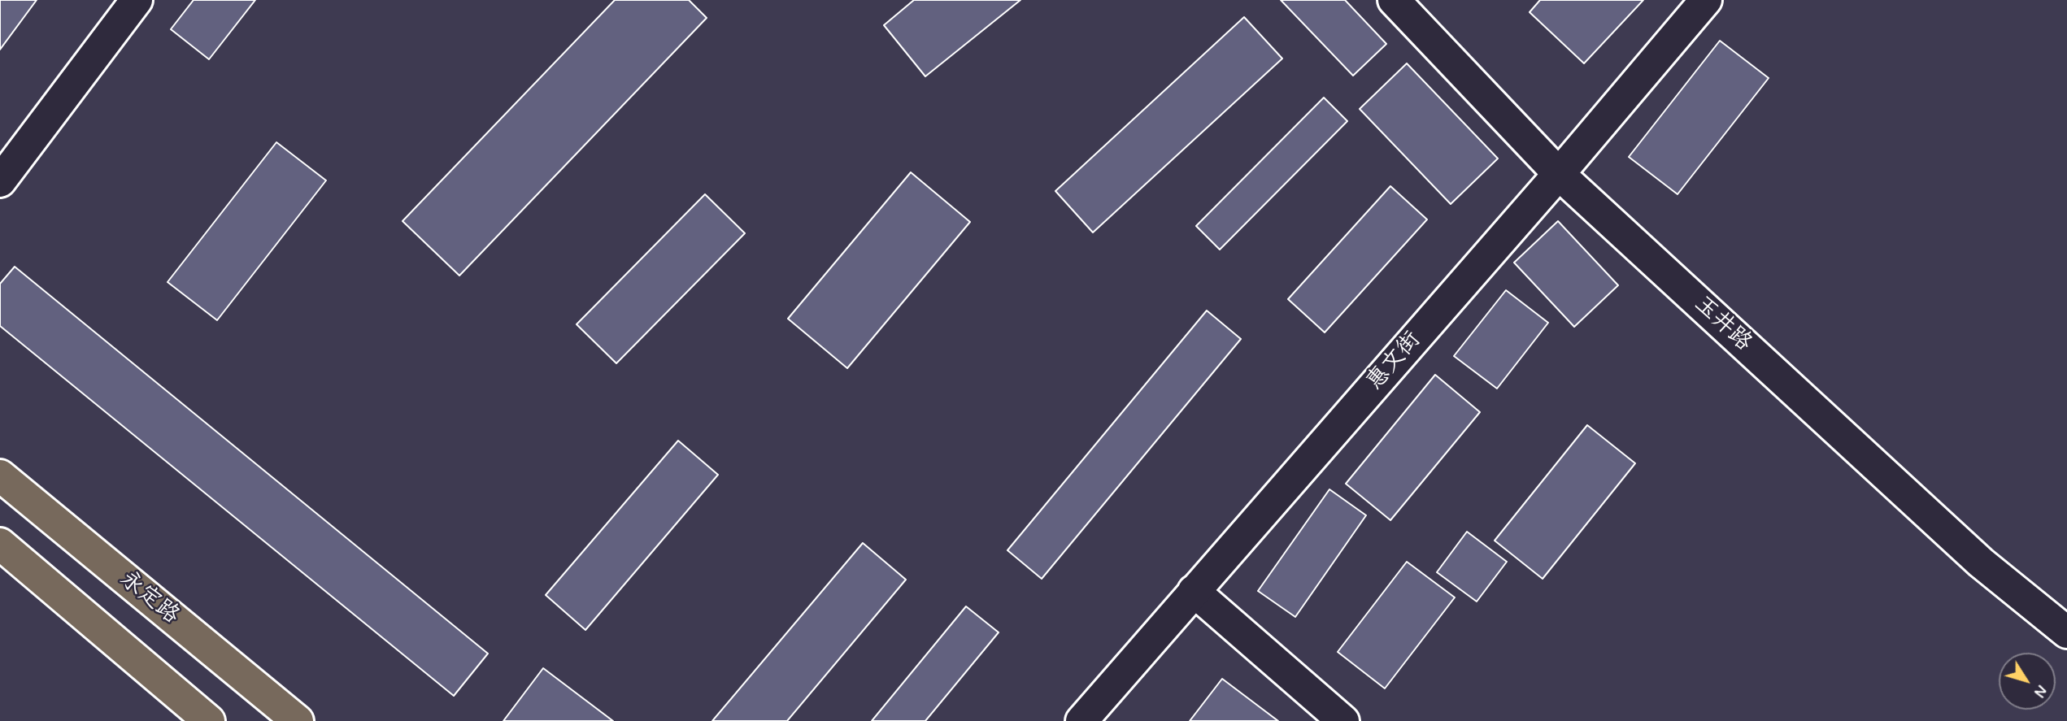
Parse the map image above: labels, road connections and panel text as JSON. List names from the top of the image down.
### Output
{
  "streets": {
    "highway": ["永定路"],
    "street": ["玉井路", "惠文街"]
  },
  "crossings": [
    ["玉井路", "惠文街"]
  ],
  "north": "bottom right"
}
